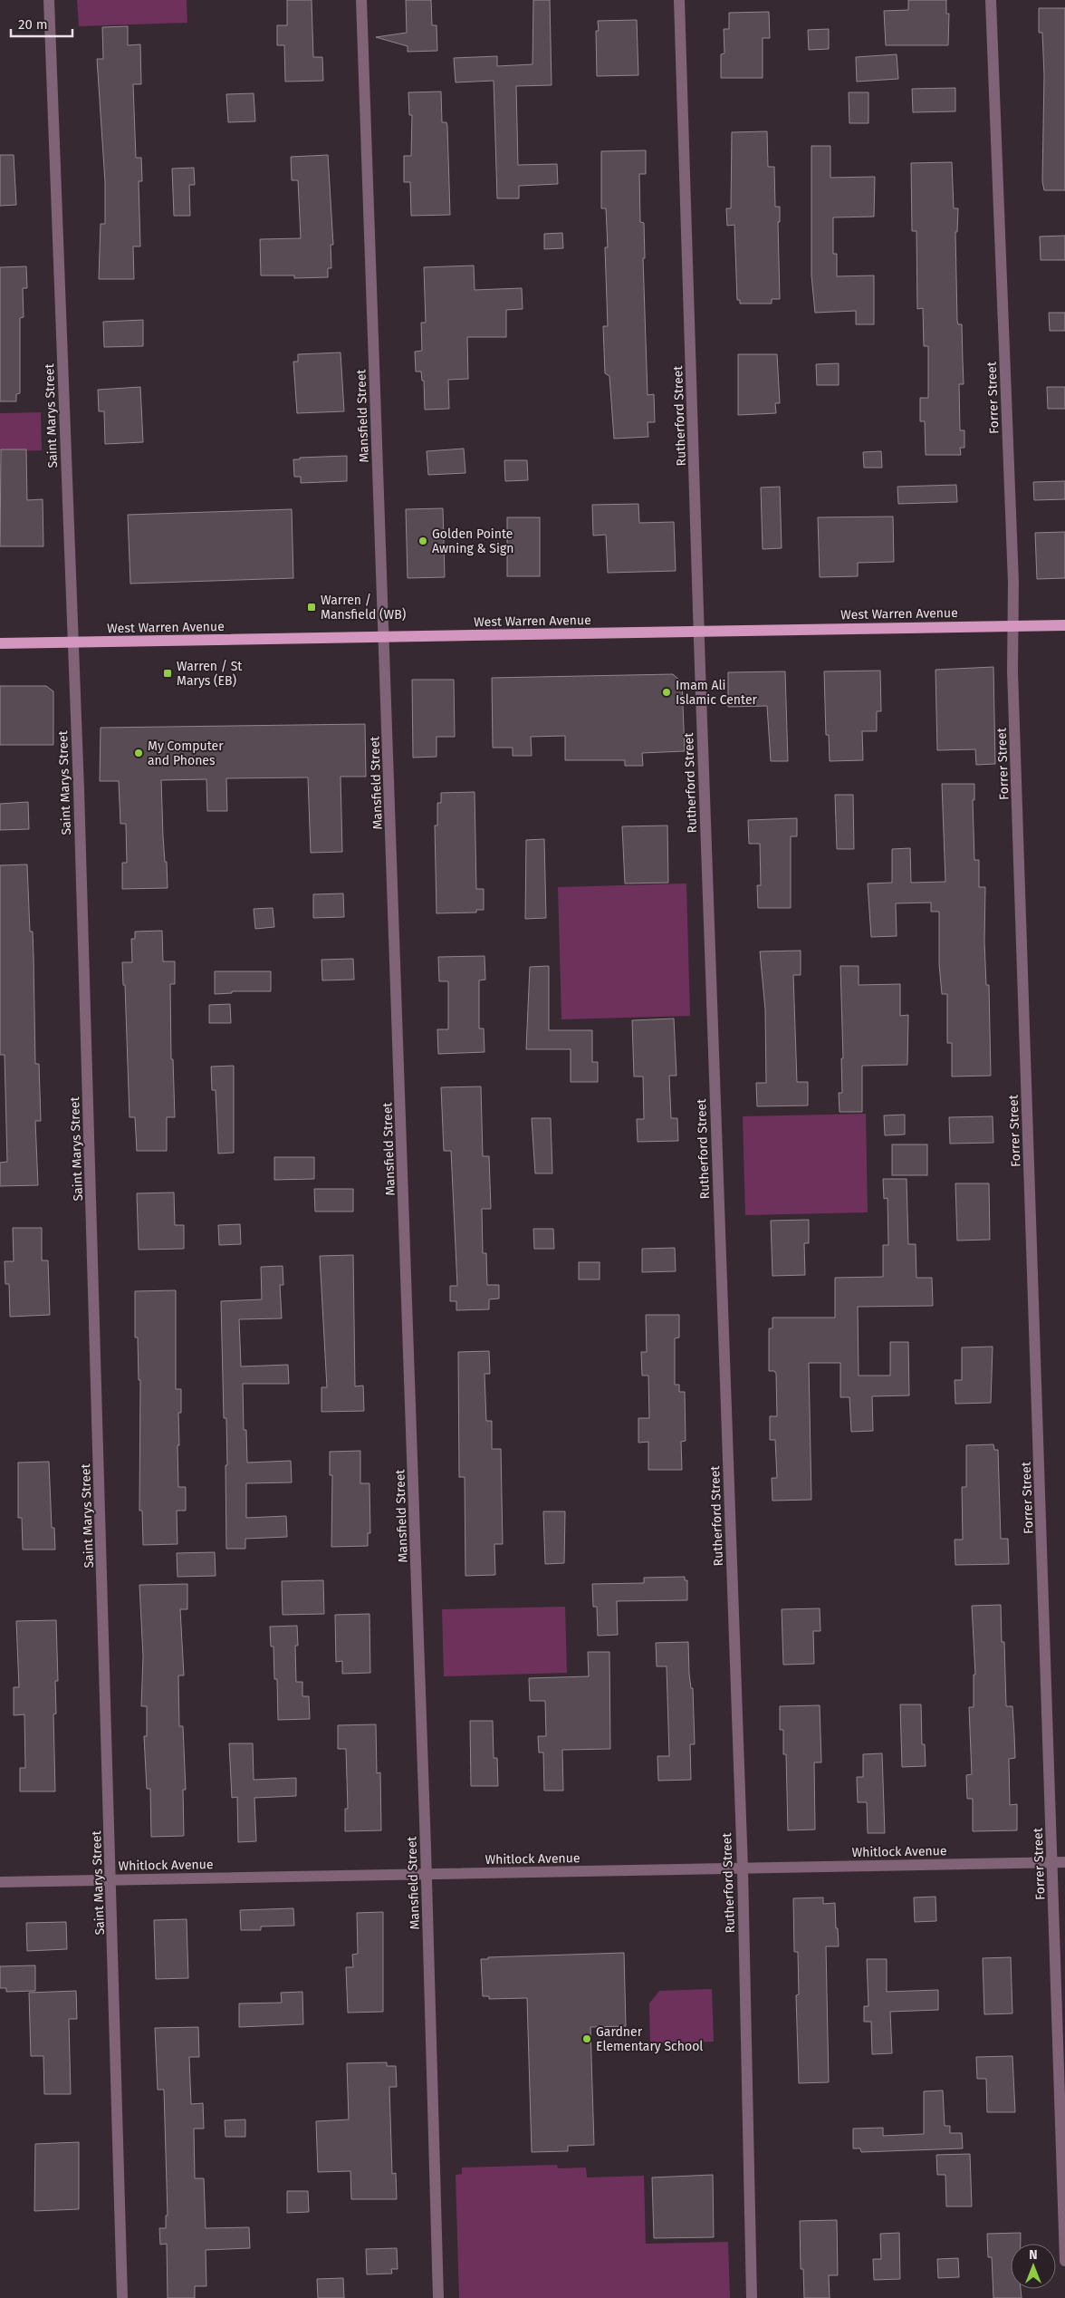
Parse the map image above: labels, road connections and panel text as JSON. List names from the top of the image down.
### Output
{
  "streets": {
    "main road": ["West Warren Avenue"],
    "street": [
      "Forrer Street",
      "Saint Marys Street",
      "Mansfield Street",
      "Rutherford Street",
      "Whitlock Avenue"
    ]
  },
  "crossings": [
    ["Forrer Street", "West Warren Avenue"],
    ["Forrer Street", "Whitlock Avenue"],
    ["Saint Marys Street", "West Warren Avenue"],
    ["Saint Marys Street", "Whitlock Avenue"],
    ["Mansfield Street", "West Warren Avenue"],
    ["Mansfield Street", "Whitlock Avenue"],
    ["Rutherford Street", "West Warren Avenue"],
    ["Rutherford Street", "Whitlock Avenue"]
  ],
  "places": {
    "other": [
      "Golden Pointe Awning & Sign",
      "Imam Ali Islamic Center",
      "My Computer and Phones",
      "Gardner Elementary School"
    ],
    "transit": ["Warren / Mansfield (WB)", "Warren / St Marys (EB)"]
  },
  "scale_bar": "20 m",
  "north": "top"
}
